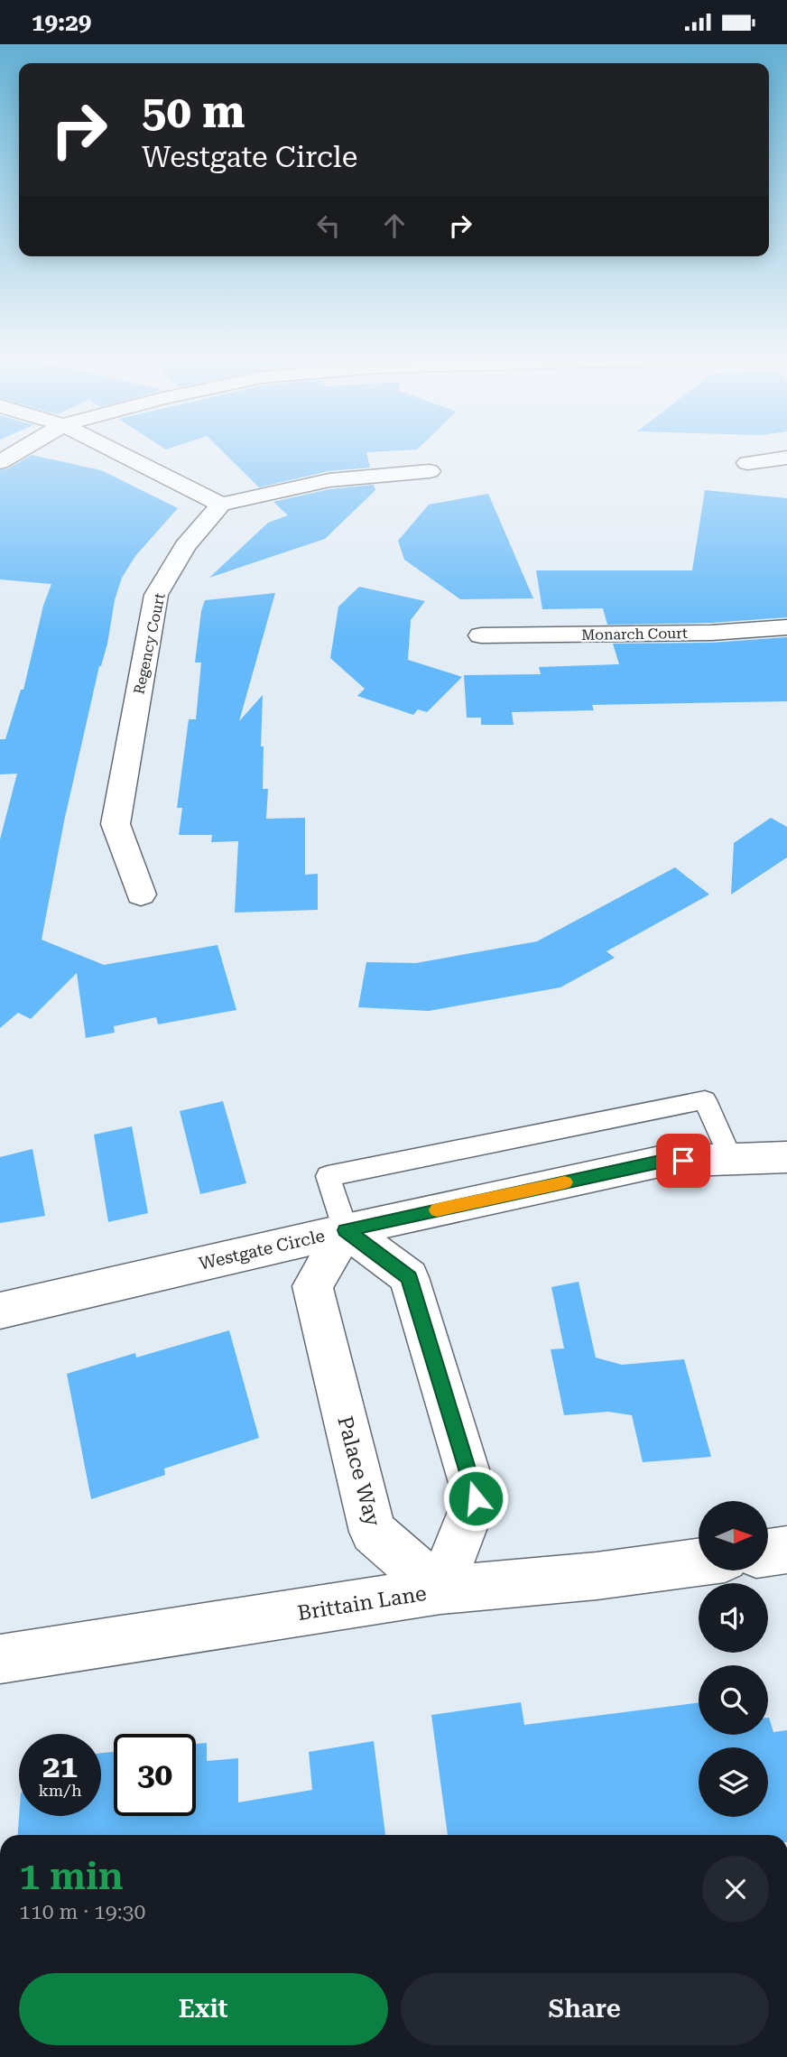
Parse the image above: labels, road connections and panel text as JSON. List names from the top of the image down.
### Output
{
  "streets": {
    "street": [
      "Monarch Court",
      "Regency Court",
      "Westgate Circle",
      "Palace Way",
      "Brittain Lane"
    ]
  },
  "crossings": [
    ["Westgate Circle", "Palace Way"],
    ["Palace Way", "Brittain Lane"]
  ],
  "north": "right",
  "page": {
    "status": "19:29",
    "turn": ["50 m", "Westgate Circle"],
    "speed": "21 km/h",
    "limit": "30",
    "heading": ["1 min", "110 m · 19:30"],
    "buttons": ["Exit", "Share"]
  }
}
